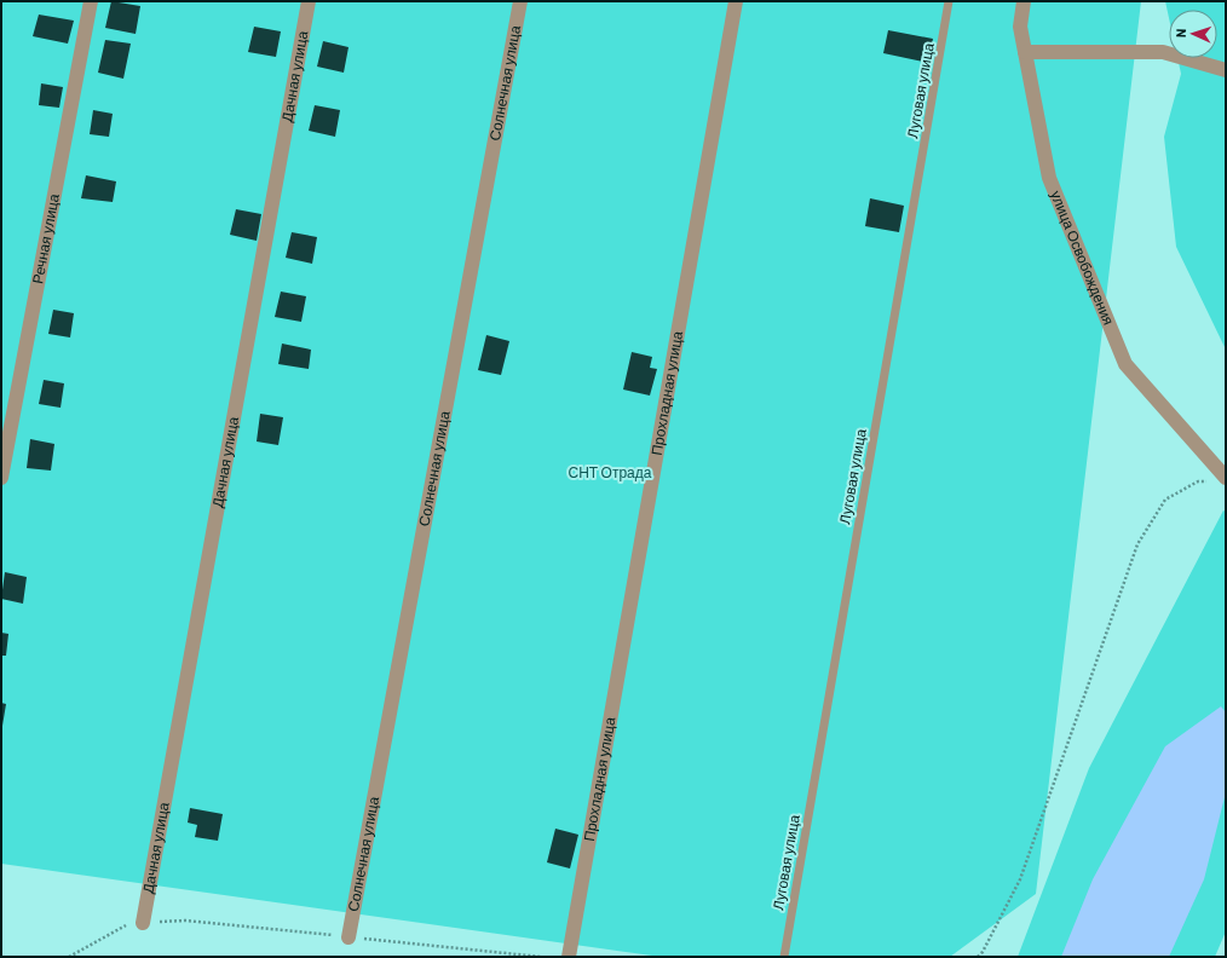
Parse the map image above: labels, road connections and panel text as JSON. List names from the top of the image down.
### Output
{
  "streets": {
    "street": [
      "Дачная улица",
      "Солнечная улица",
      "Речная улица",
      "улица Освобождения",
      "Прохладная улица"
    ],
    "lane": ["Луговая улица"]
  },
  "parks": ["СНТ Отрада"],
  "north": "left"
}
